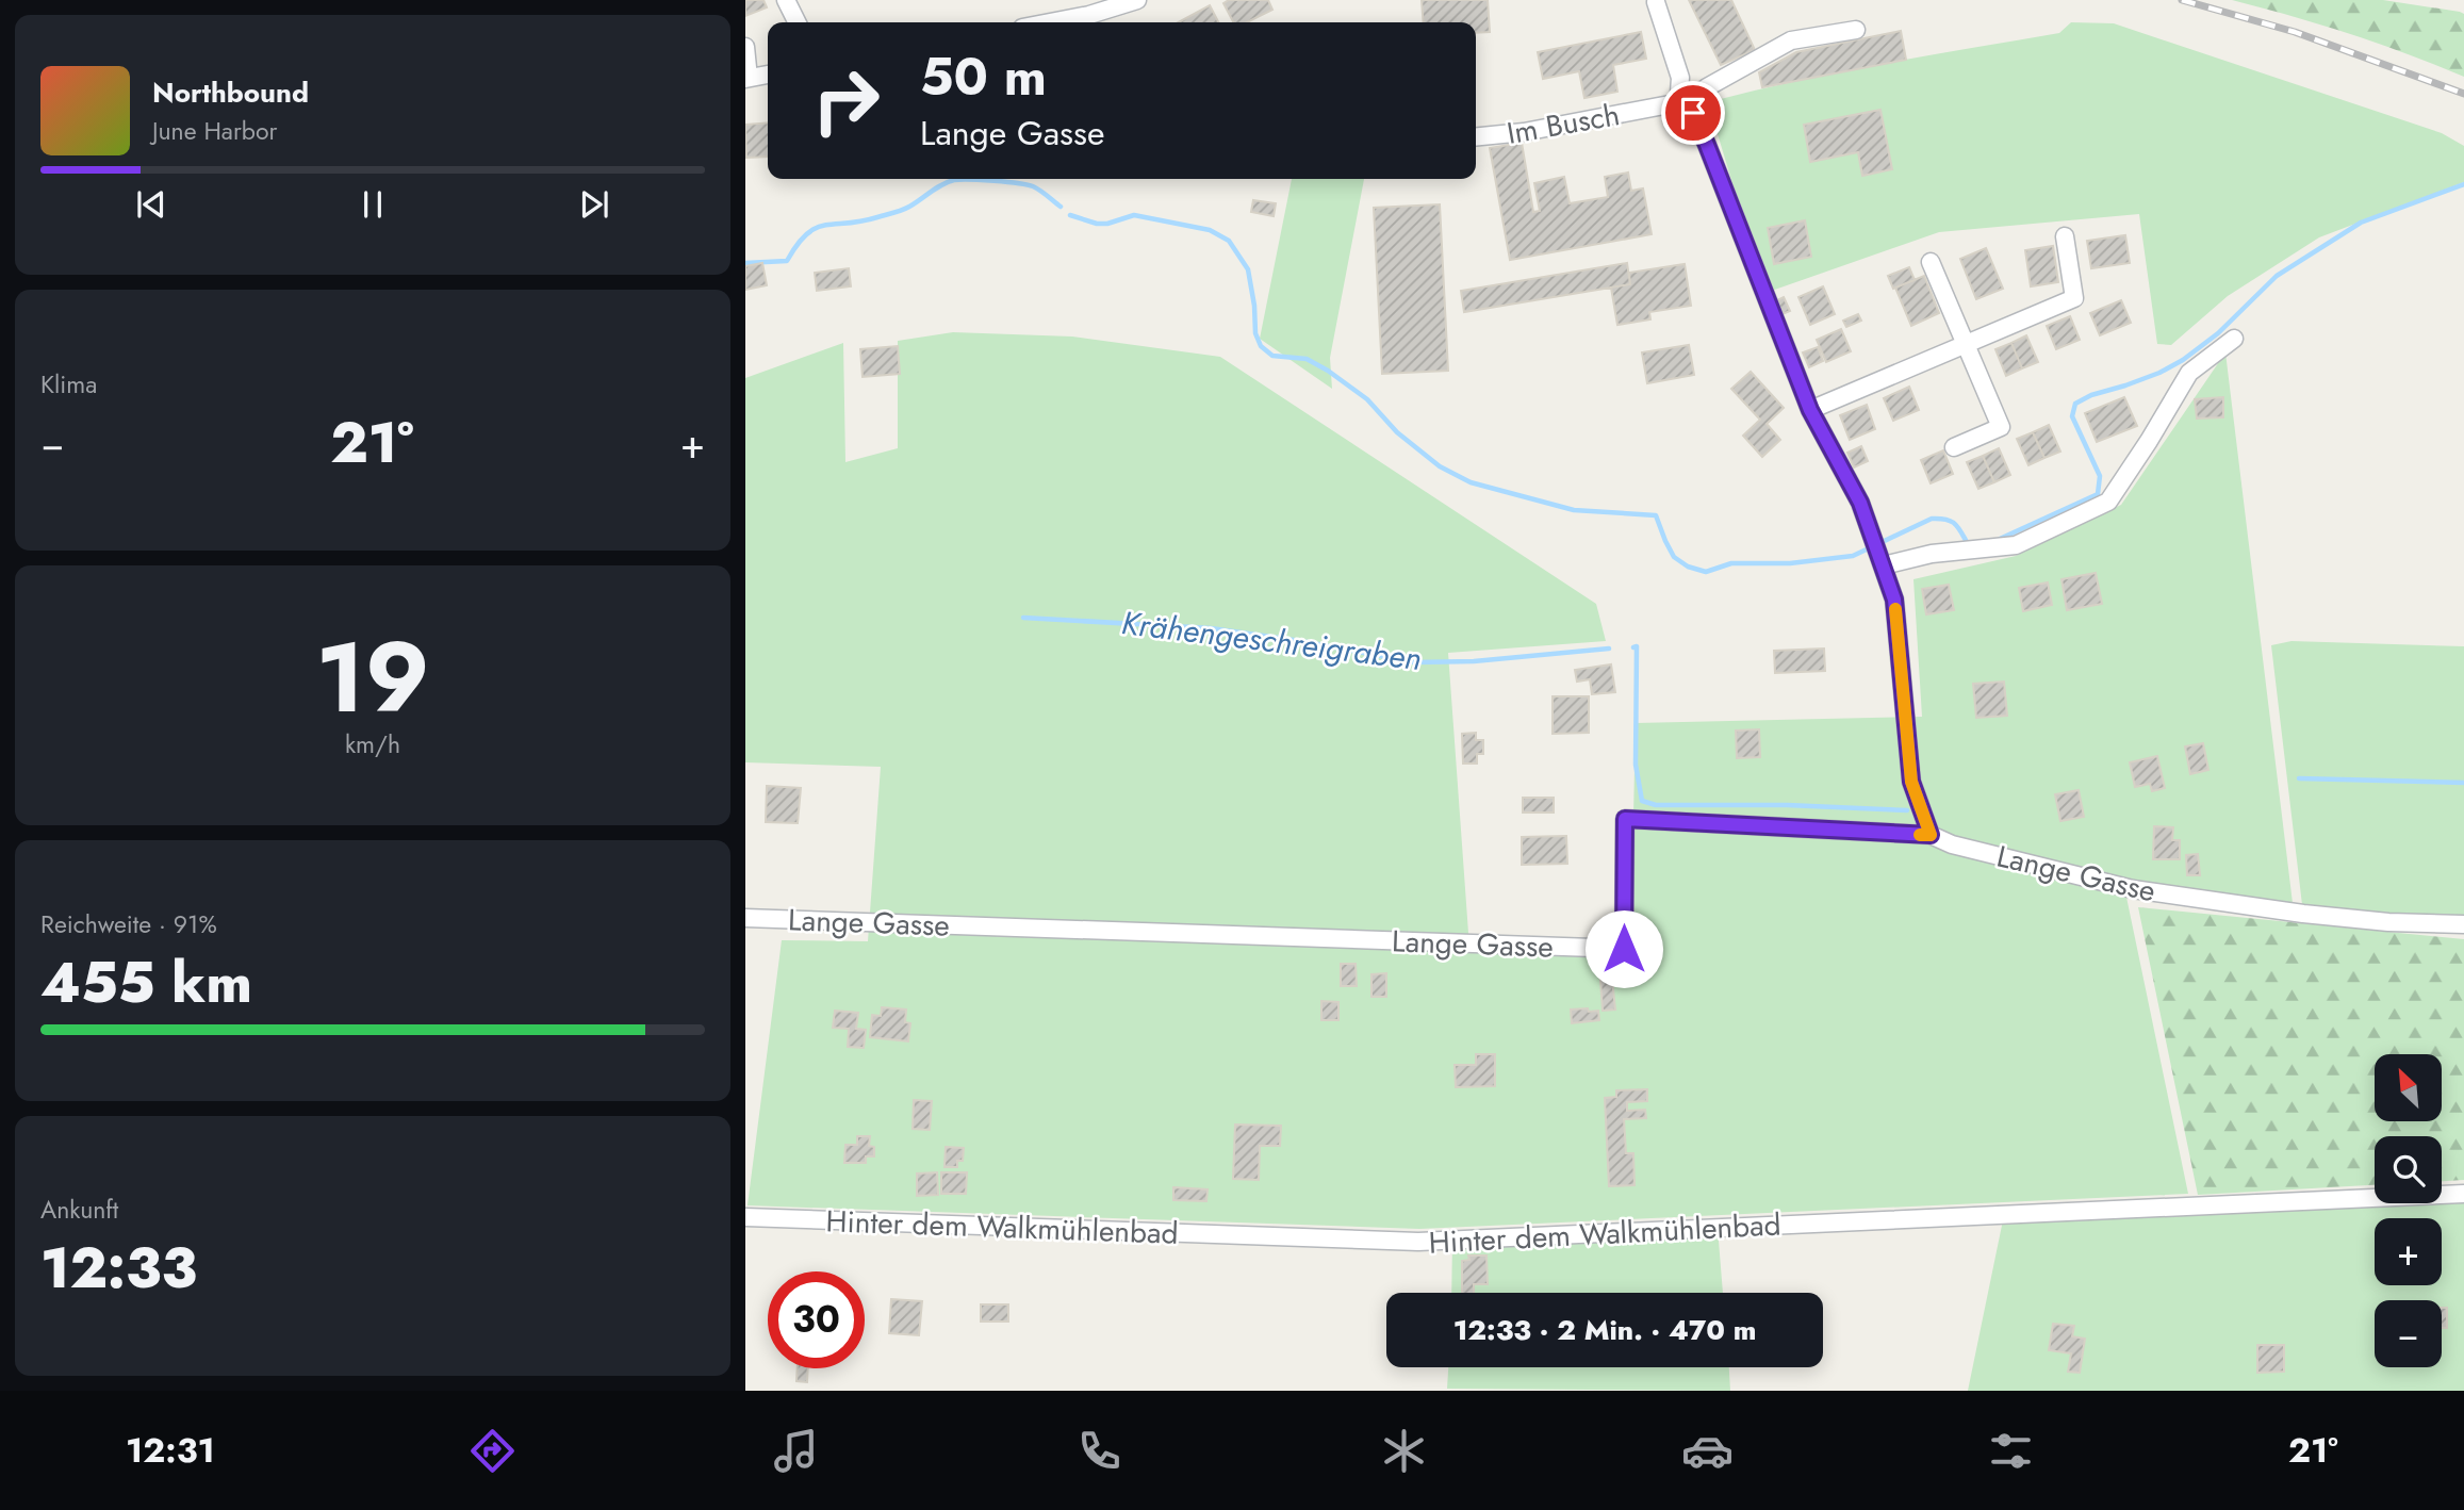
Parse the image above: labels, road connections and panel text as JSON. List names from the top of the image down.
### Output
{
  "streets": {
    "street": ["Im Busch", "Lange Gasse", "Hinter dem Walkmühlenbad"]
  },
  "water": ["Krähengeschreigraben"],
  "north": "top left",
  "page": {
    "turn": ["50 m", "Lange Gasse"],
    "song": ["Northbound", "June Harbor"],
    "tile": [
      "Klima",
      ["19", "km/h"],
      ["Reichweite · 91%", "455 km"],
      ["Ankunft", "12:33"]
    ],
    "heat": ["−", "21°", "+"],
    "map_buttons": ["+", "−"],
    "limit": "30",
    "trip": "12:33 · 2 Min. · 470 m",
    "tabs": ["12:31", "21°"]
  }
}
